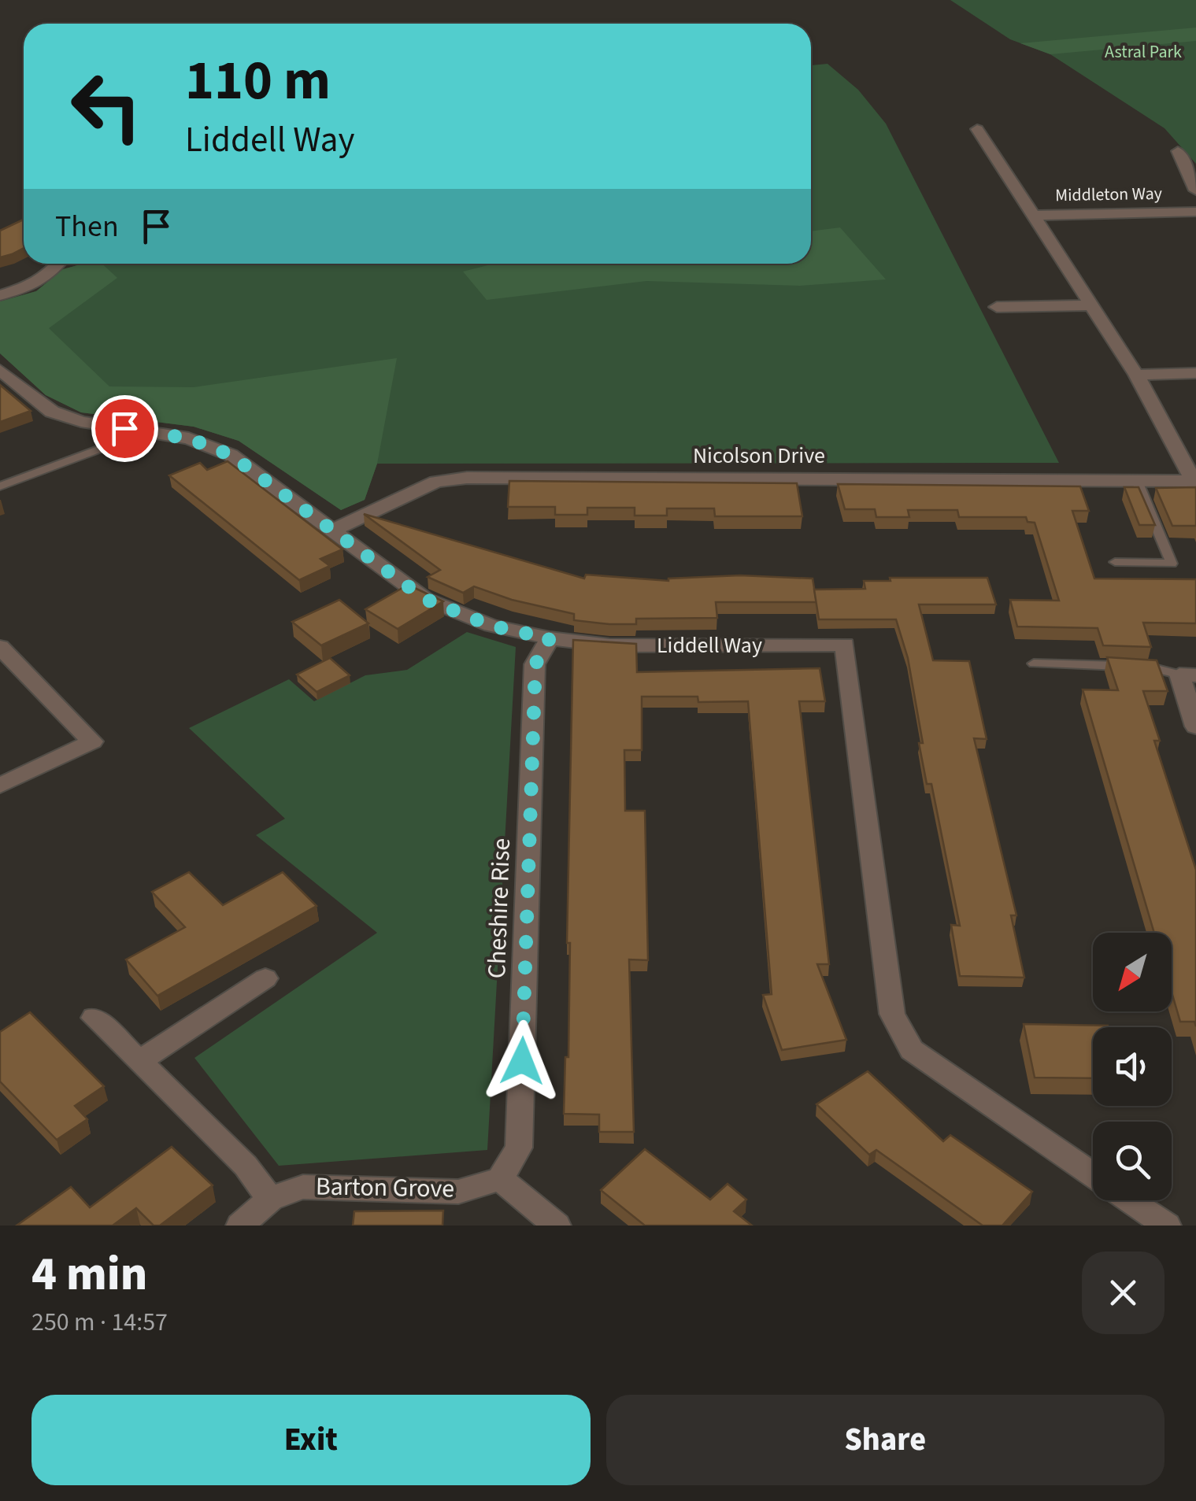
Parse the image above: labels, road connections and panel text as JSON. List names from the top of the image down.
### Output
{
  "streets": {
    "street": [
      "Middleton Way",
      "Nicolson Drive",
      "Liddell Way",
      "Cheshire Rise",
      "Barton Grove"
    ]
  },
  "crossings": [
    ["Middleton Way", "Nicolson Drive"],
    ["Nicolson Drive", "Liddell Way"],
    ["Liddell Way", "Cheshire Rise"],
    ["Cheshire Rise", "Barton Grove"]
  ],
  "parks": ["Astral Park"],
  "north": "bottom left",
  "page": {
    "turn": ["110 m", "Liddell Way"],
    "then": "Then",
    "heading": ["4 min", "250 m · 14:57"],
    "buttons": ["Exit", "Share"]
  }
}
